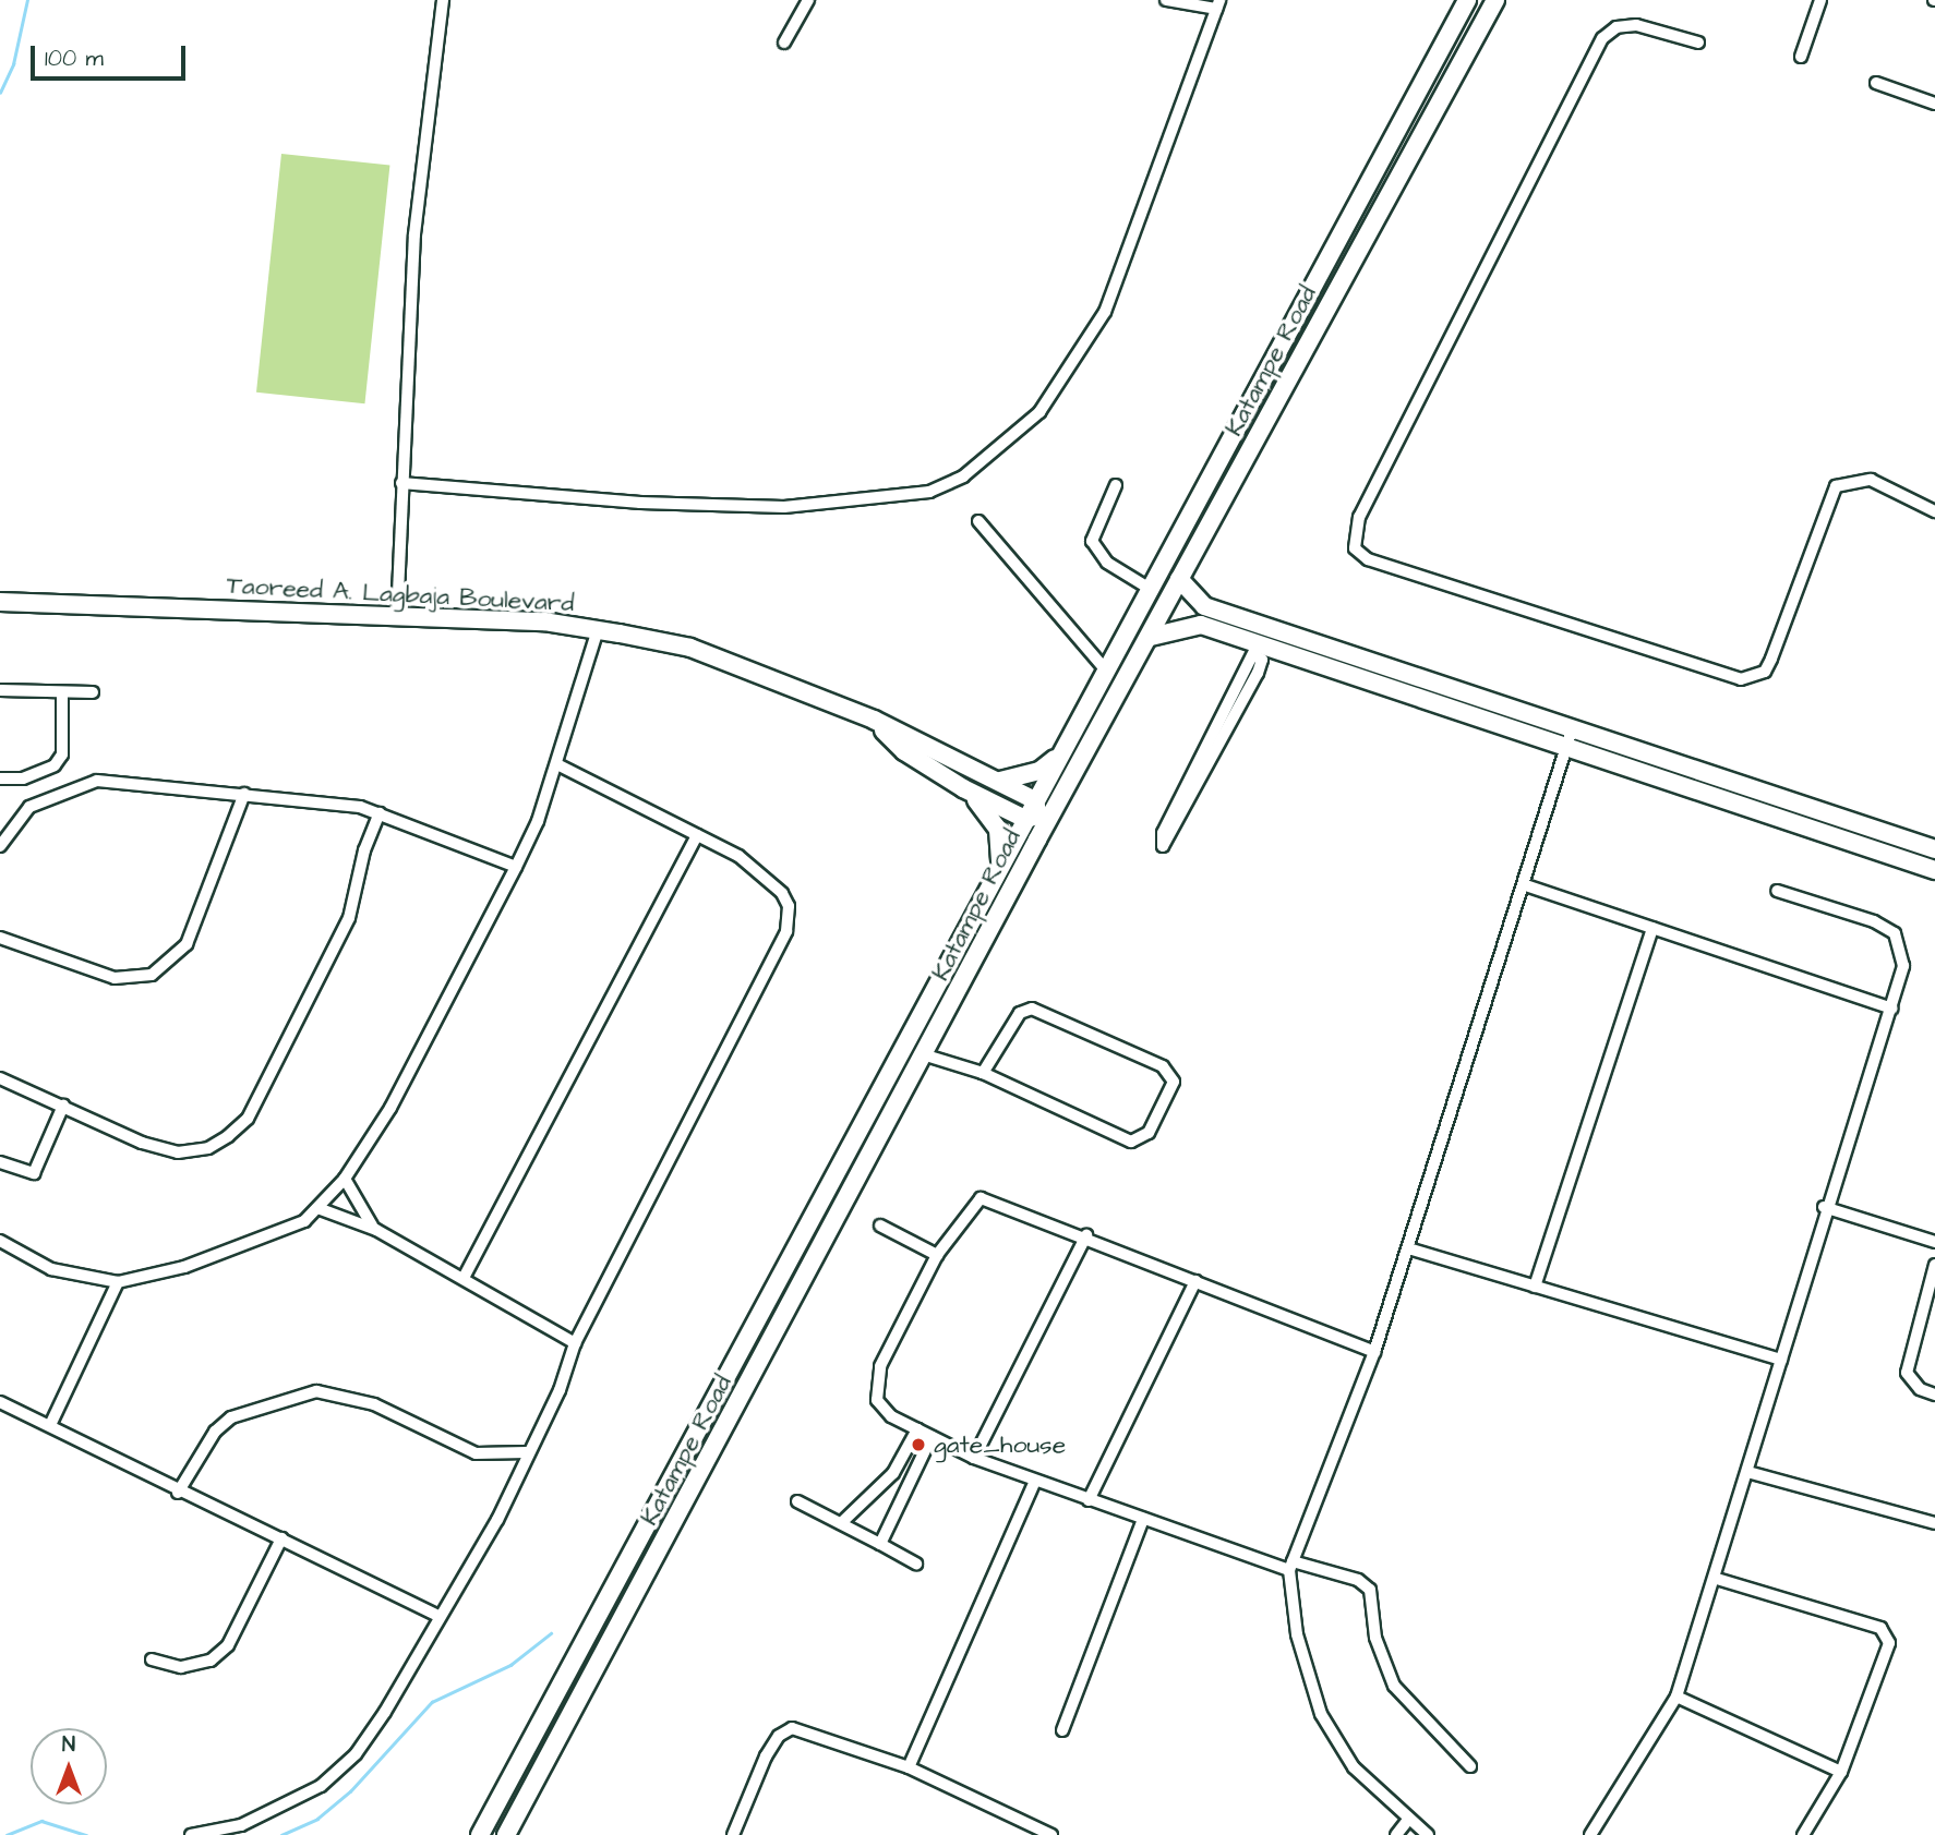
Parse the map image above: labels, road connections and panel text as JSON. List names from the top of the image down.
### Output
{
  "streets": {
    "main road": ["Katampe Road", "Taoreed A. Lagbaja Boulevard"]
  },
  "crossings": [
    ["Katampe Road", "Taoreed A. Lagbaja Boulevard"]
  ],
  "places": ["gate_house"],
  "scale_bar": "100 m",
  "north": "top"
}
